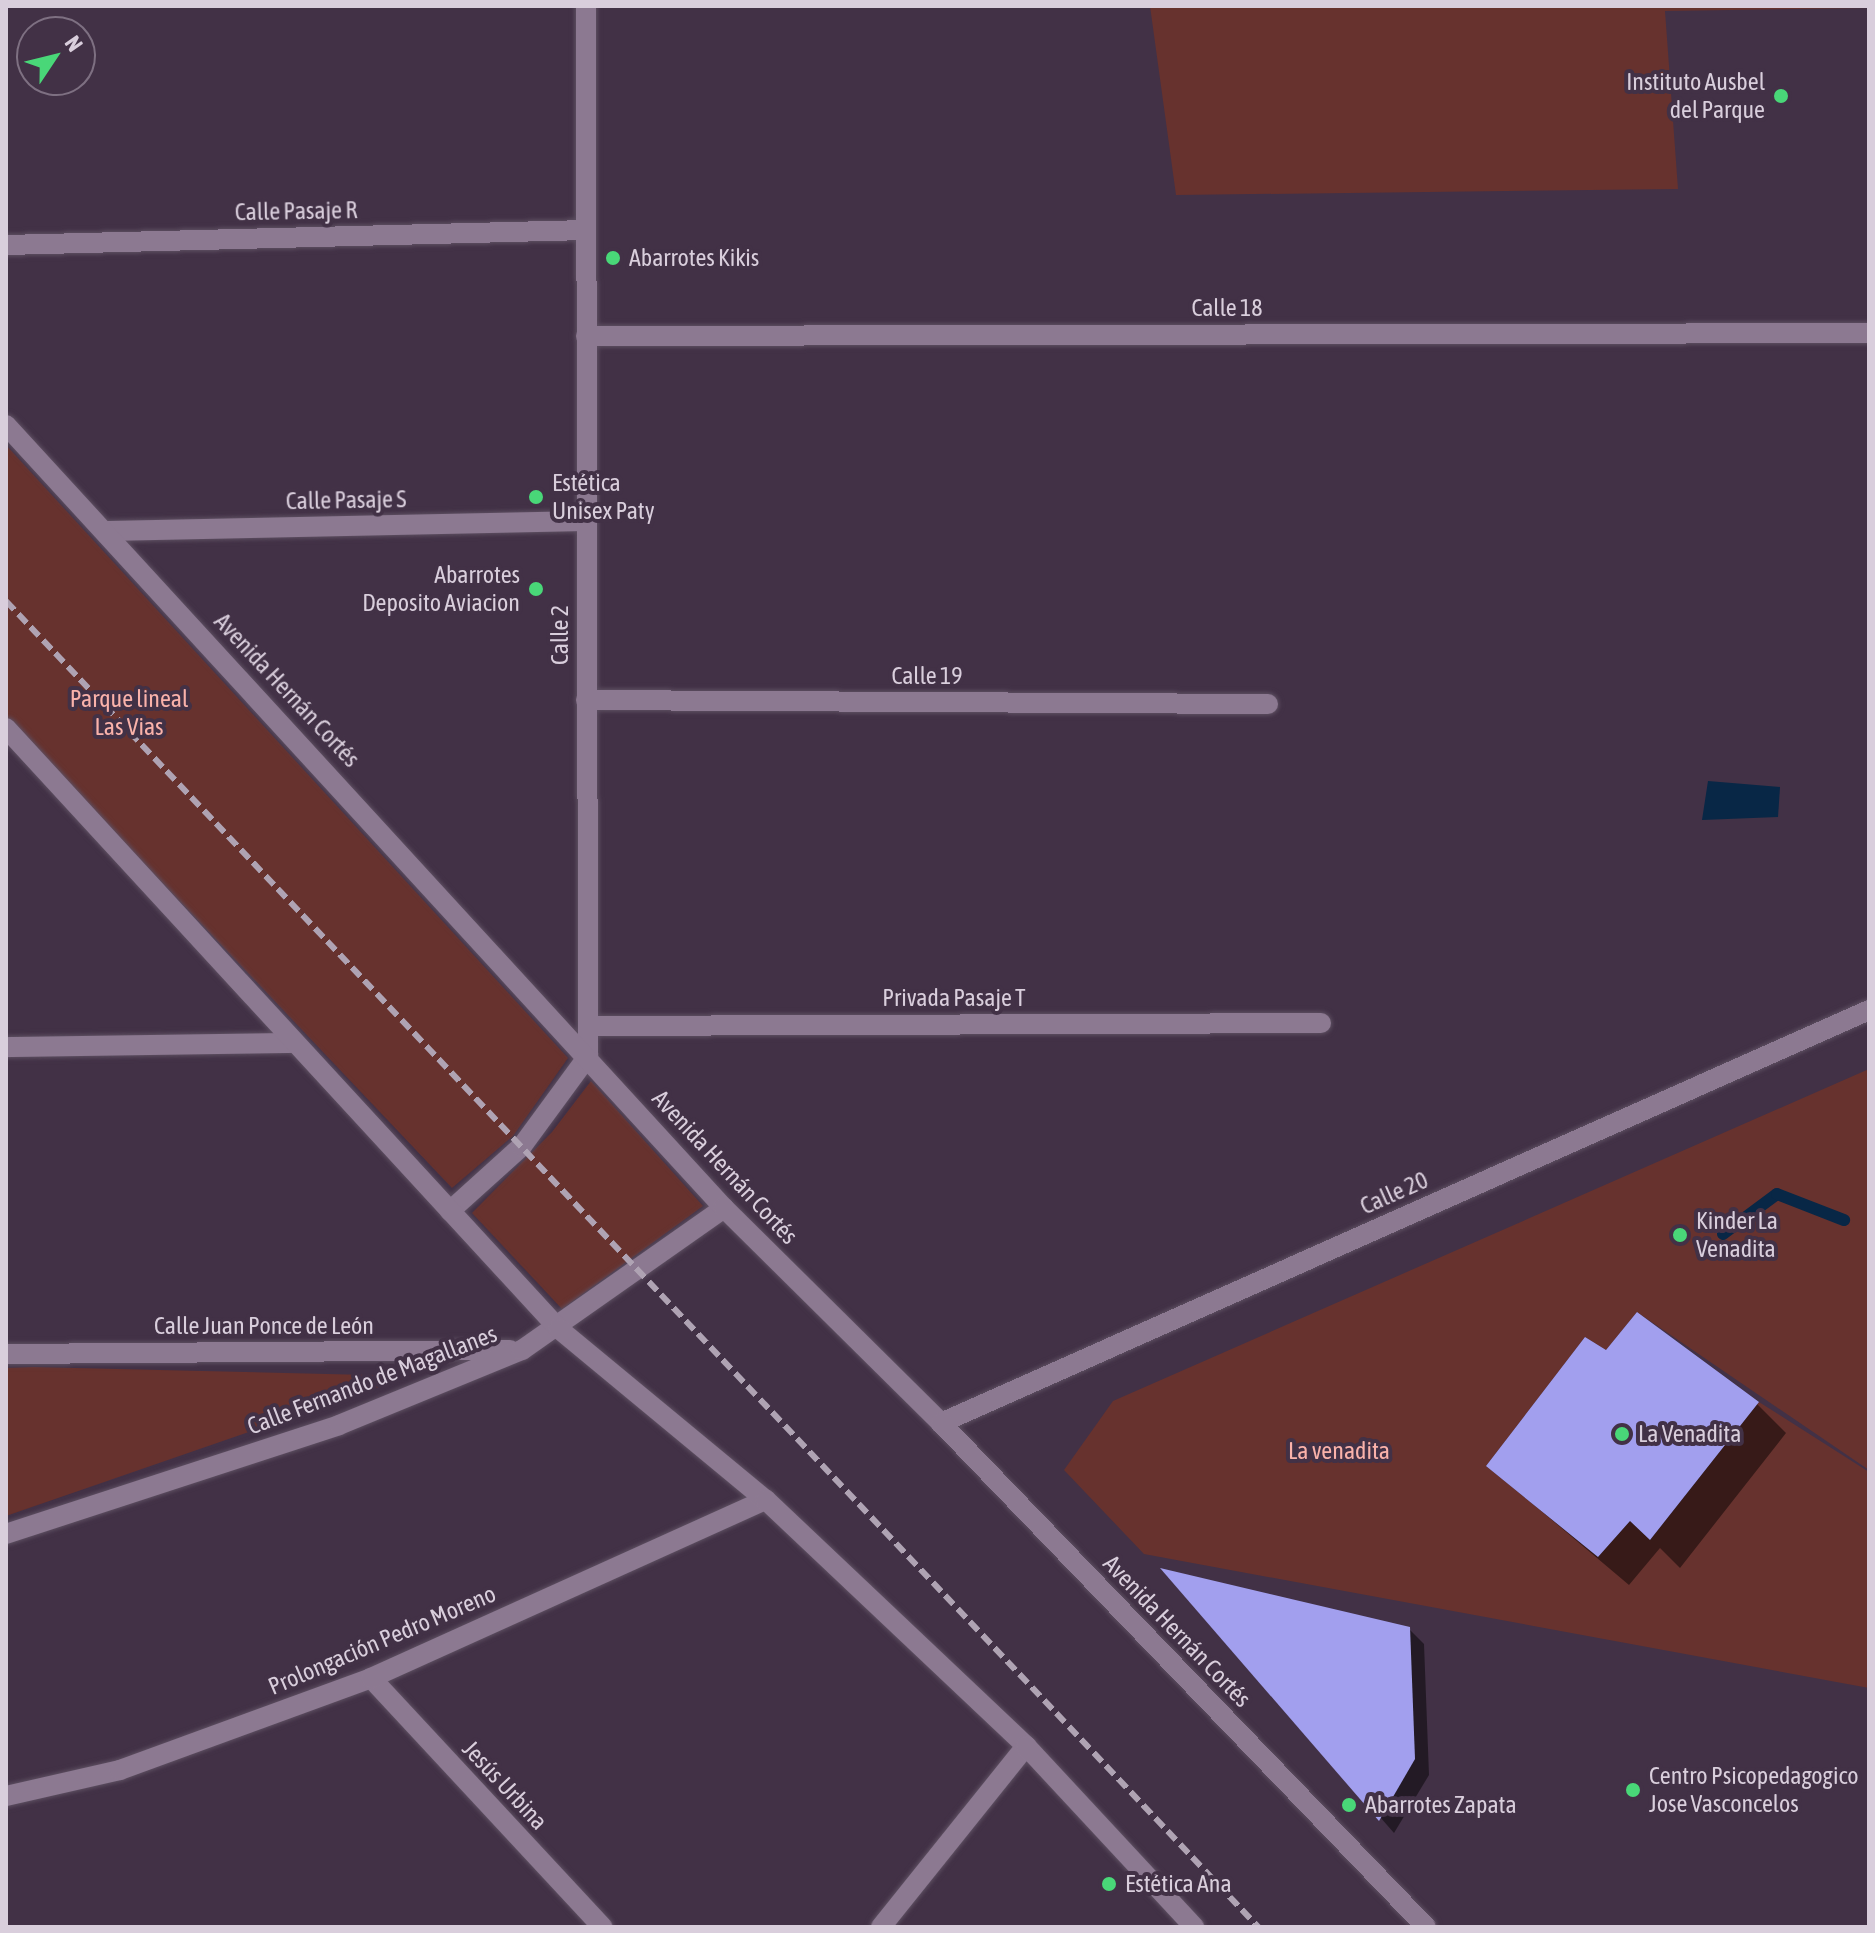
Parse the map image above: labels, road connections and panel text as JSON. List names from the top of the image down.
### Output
{
  "streets": {
    "street": [
      "Calle Pasaje R",
      "Calle 18",
      "Calle Pasaje S",
      "Calle 2",
      "Calle 19",
      "Avenida Hernán Cortés",
      "Privada Pasaje T",
      "Calle 20",
      "Calle Juan Ponce de León",
      "Calle Fernando de Magallanes",
      "Prolongación Pedro Moreno",
      "Jesús Urbina"
    ]
  },
  "crossings": [
    ["Calle Pasaje R", "Calle 2"],
    ["Calle 18", "Calle 2"],
    ["Calle Pasaje S", "Calle 2"],
    ["Calle Pasaje S", "Avenida Hernán Cortés"],
    ["Calle 2", "Calle 19"],
    ["Calle 2", "Avenida Hernán Cortés"],
    ["Calle 2", "Privada Pasaje T"],
    ["Avenida Hernán Cortés", "Calle 20"],
    ["Avenida Hernán Cortés", "Calle Fernando de Magallanes"],
    ["Calle Juan Ponce de León", "Calle Fernando de Magallanes"],
    ["Prolongación Pedro Moreno", "Jesús Urbina"]
  ],
  "parks": ["Parque lineal Las Vias", "La venadita"],
  "places": [
    "Instituto Ausbel del Parque",
    "Abarrotes Kikis",
    "Estética Unisex Paty",
    "Abarrotes Deposito Aviacion",
    "Kinder La Venadita",
    "La Venadita",
    "Centro Psicopedagogico Jose Vasconcelos",
    "Abarrotes Zapata",
    "Estética Ana"
  ],
  "north": "top right"
}
